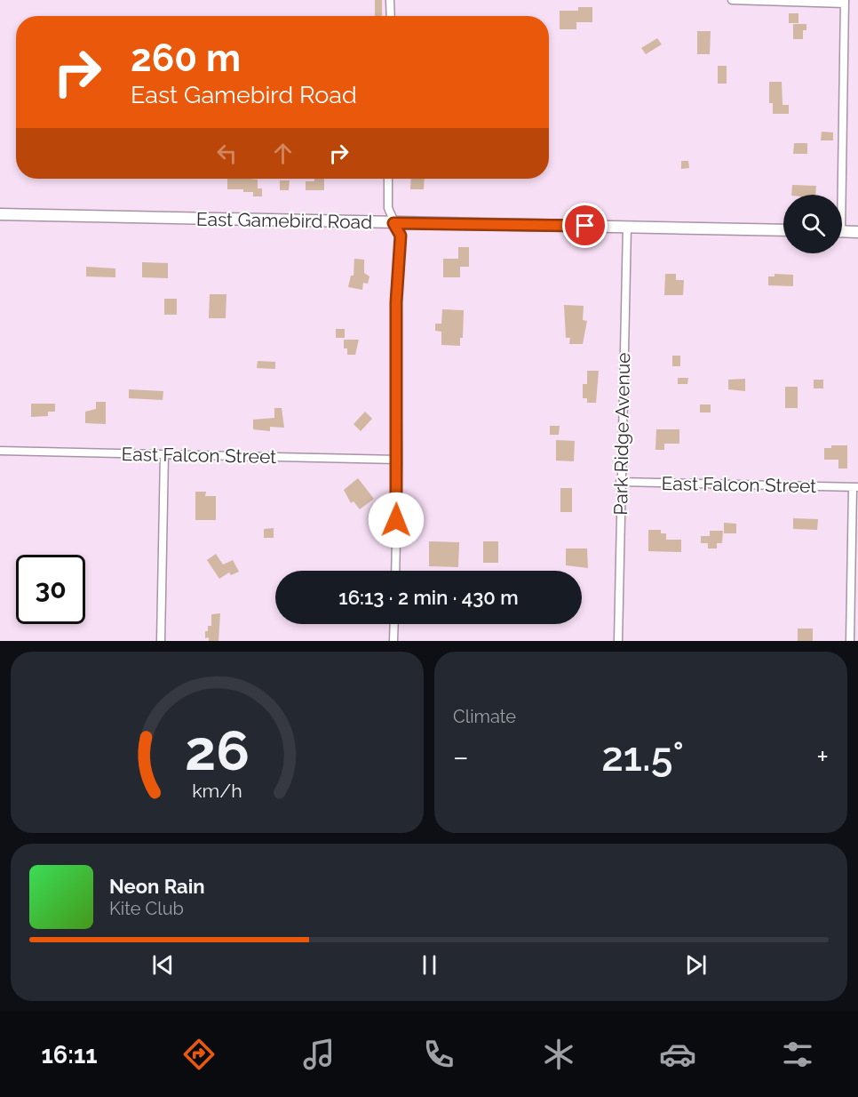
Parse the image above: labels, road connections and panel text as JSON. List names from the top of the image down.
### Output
{
  "streets": {
    "main road": ["East Gamebird Road"],
    "street": ["Park Ridge Avenue", "East Falcon Street"]
  },
  "crossings": [
    ["East Gamebird Road", "Park Ridge Avenue"],
    ["Park Ridge Avenue", "East Falcon Street"]
  ],
  "page": {
    "turn": ["260 m", "East Gamebird Road"],
    "limit": "30",
    "trip": "16:13 · 2 min · 430 m",
    "tile": "Climate",
    "heat": ["−", "21.5°", "+"],
    "song": ["Neon Rain", "Kite Club"],
    "tabs": "16:11",
    "gauge": ["26", "km/h"]
  }
}
